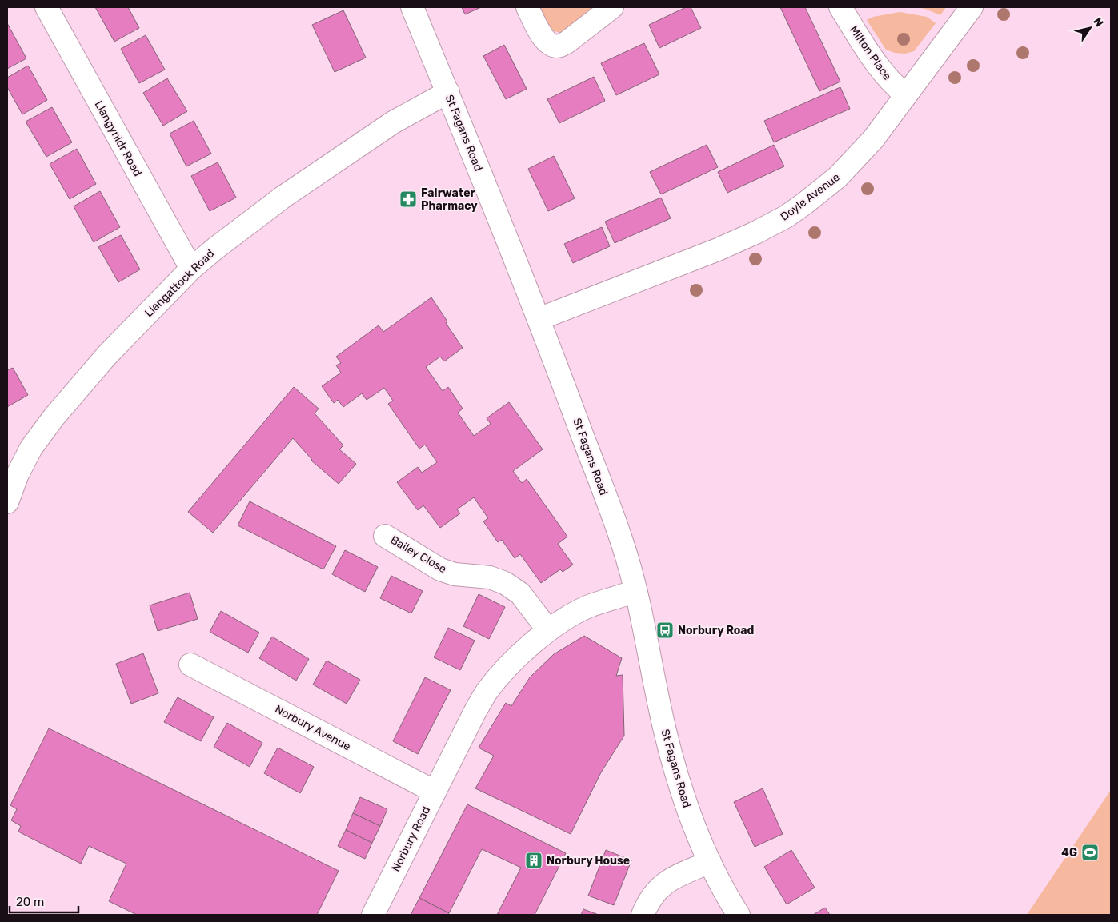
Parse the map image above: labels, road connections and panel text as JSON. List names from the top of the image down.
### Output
{
  "streets": {
    "street": [
      "Milton Place",
      "St Fagans Road",
      "Llangynidr Road",
      "Doyle Avenue",
      "Llangattock Road",
      "Bailey Close",
      "Norbury Avenue",
      "Norbury Road"
    ]
  },
  "crossings": [
    ["Milton Place", "Doyle Avenue"],
    ["St Fagans Road", "Doyle Avenue"],
    ["St Fagans Road", "Llangattock Road"],
    ["St Fagans Road", "Norbury Road"],
    ["Llangynidr Road", "Llangattock Road"],
    ["Bailey Close", "Norbury Road"],
    ["Norbury Avenue", "Norbury Road"]
  ],
  "places": {
    "pharmacy": ["Fairwater Pharmacy"],
    "bus stop": ["Norbury Road"],
    "sports": ["4G"],
    "building": ["Norbury House"]
  },
  "scale_bar": "20 m",
  "north": "top right"
}
